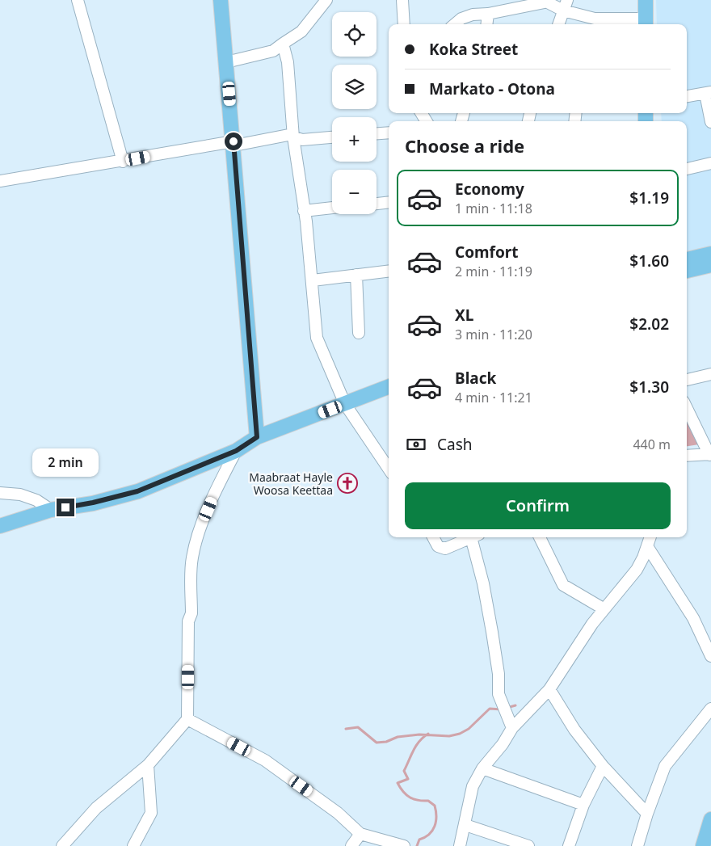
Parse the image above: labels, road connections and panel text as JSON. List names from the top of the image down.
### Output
{
  "places": {
    "church": ["Maabraat Hayle Woosa Keettaa"]
  },
  "page": {
    "map_buttons": ["+", "−"],
    "banner": ["Koka Street", "Markato - Otona"],
    "heading": "Choose a ride",
    "list": [
      {
        "name": "Economy",
        "note": "1 min · 11:18",
        "value": "$1.19"
      },
      {
        "name": "Comfort",
        "note": "2 min · 11:19",
        "value": "$1.60"
      },
      {
        "name": "XL",
        "note": "3 min · 11:20",
        "value": "$2.02"
      },
      {
        "name": "Black",
        "note": "4 min · 11:21",
        "value": "$1.30"
      }
    ],
    "pay": ["Cash", "440 m"],
    "bubble": "2 min",
    "buttons": "Confirm"
  }
}
